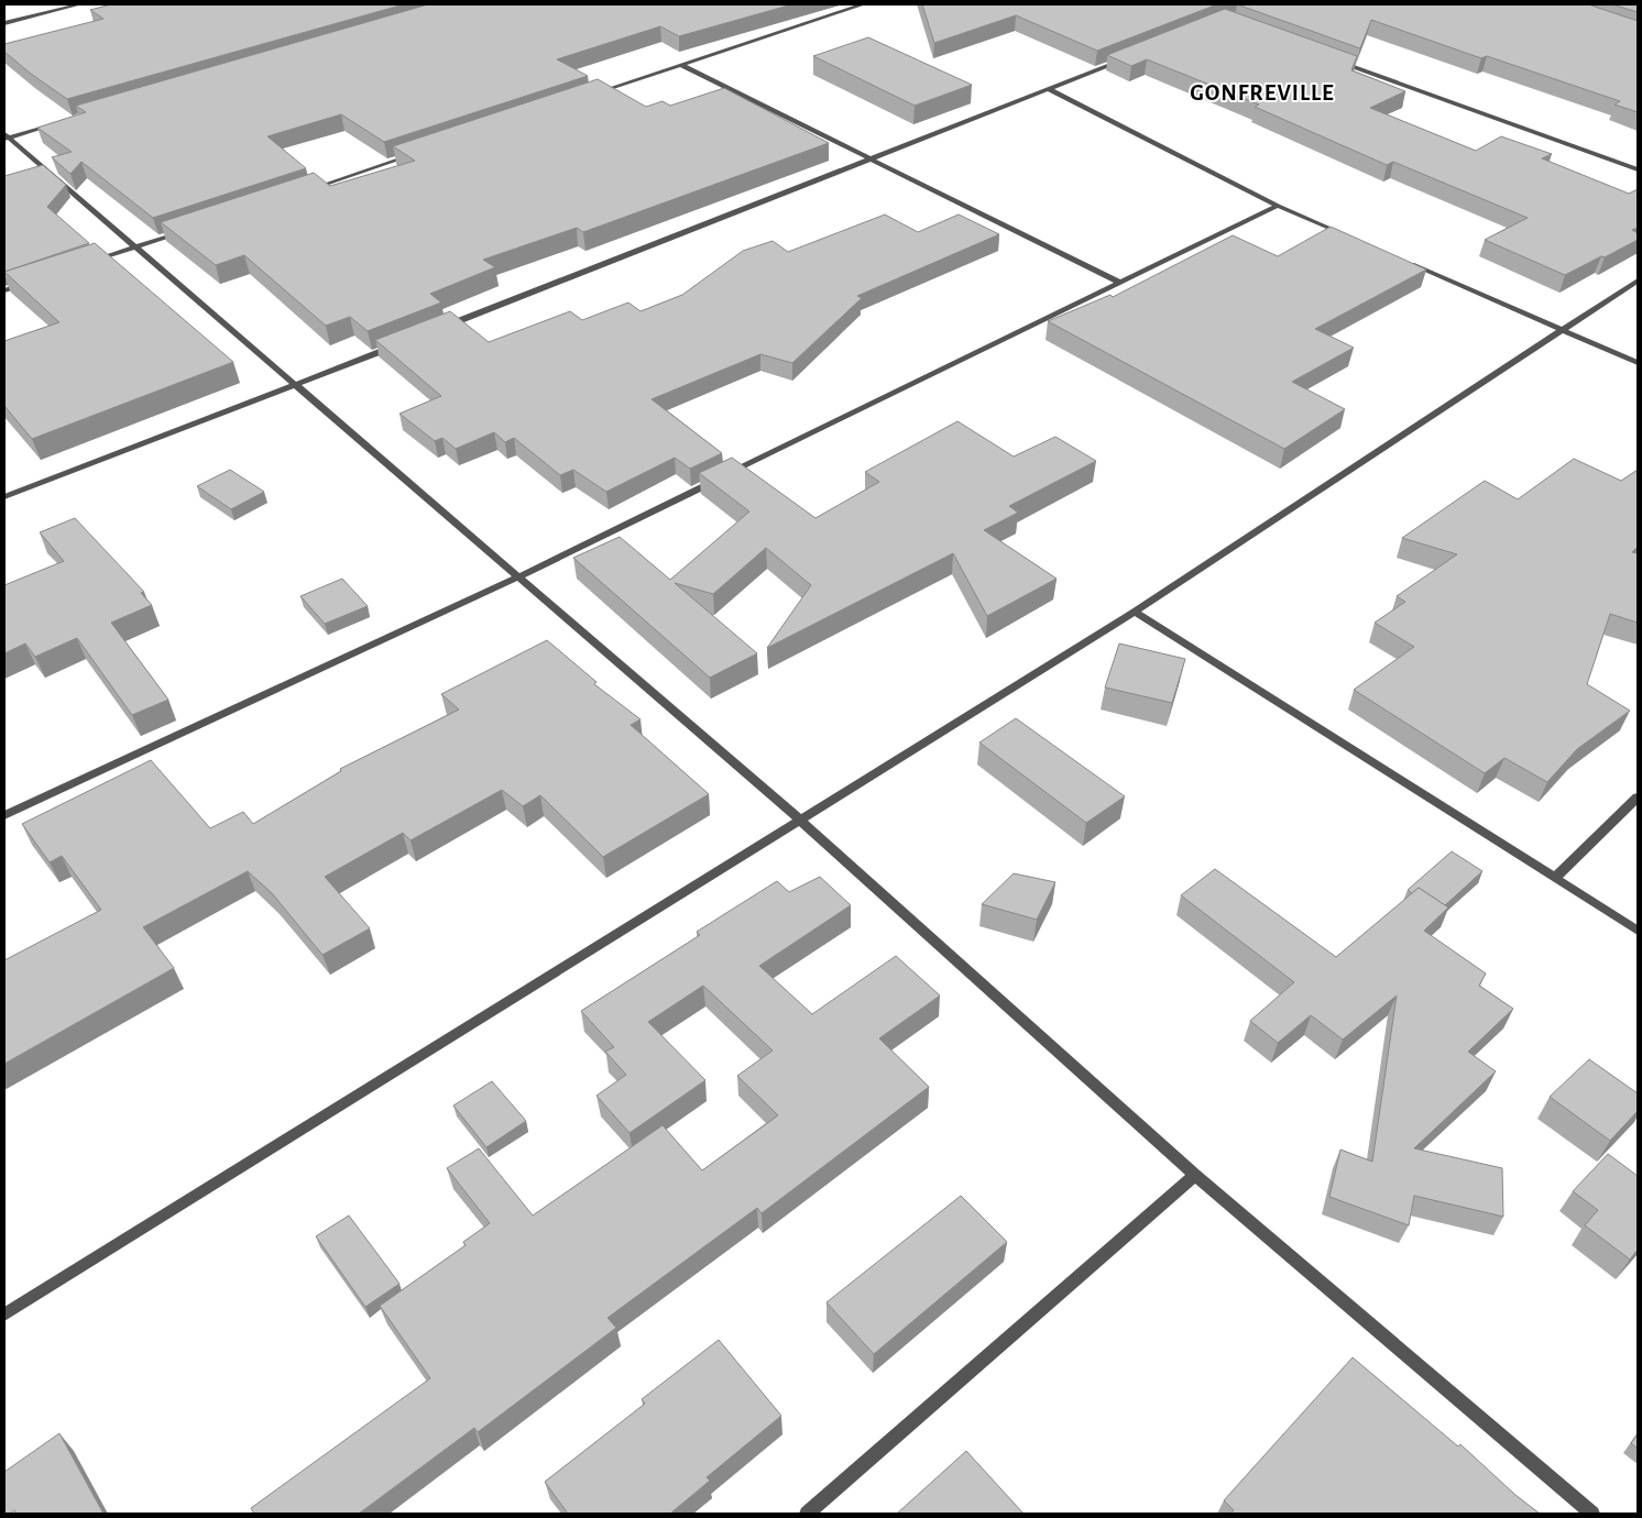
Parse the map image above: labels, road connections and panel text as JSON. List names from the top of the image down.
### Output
{
  "districts": ["GONFREVILLE"]
}
